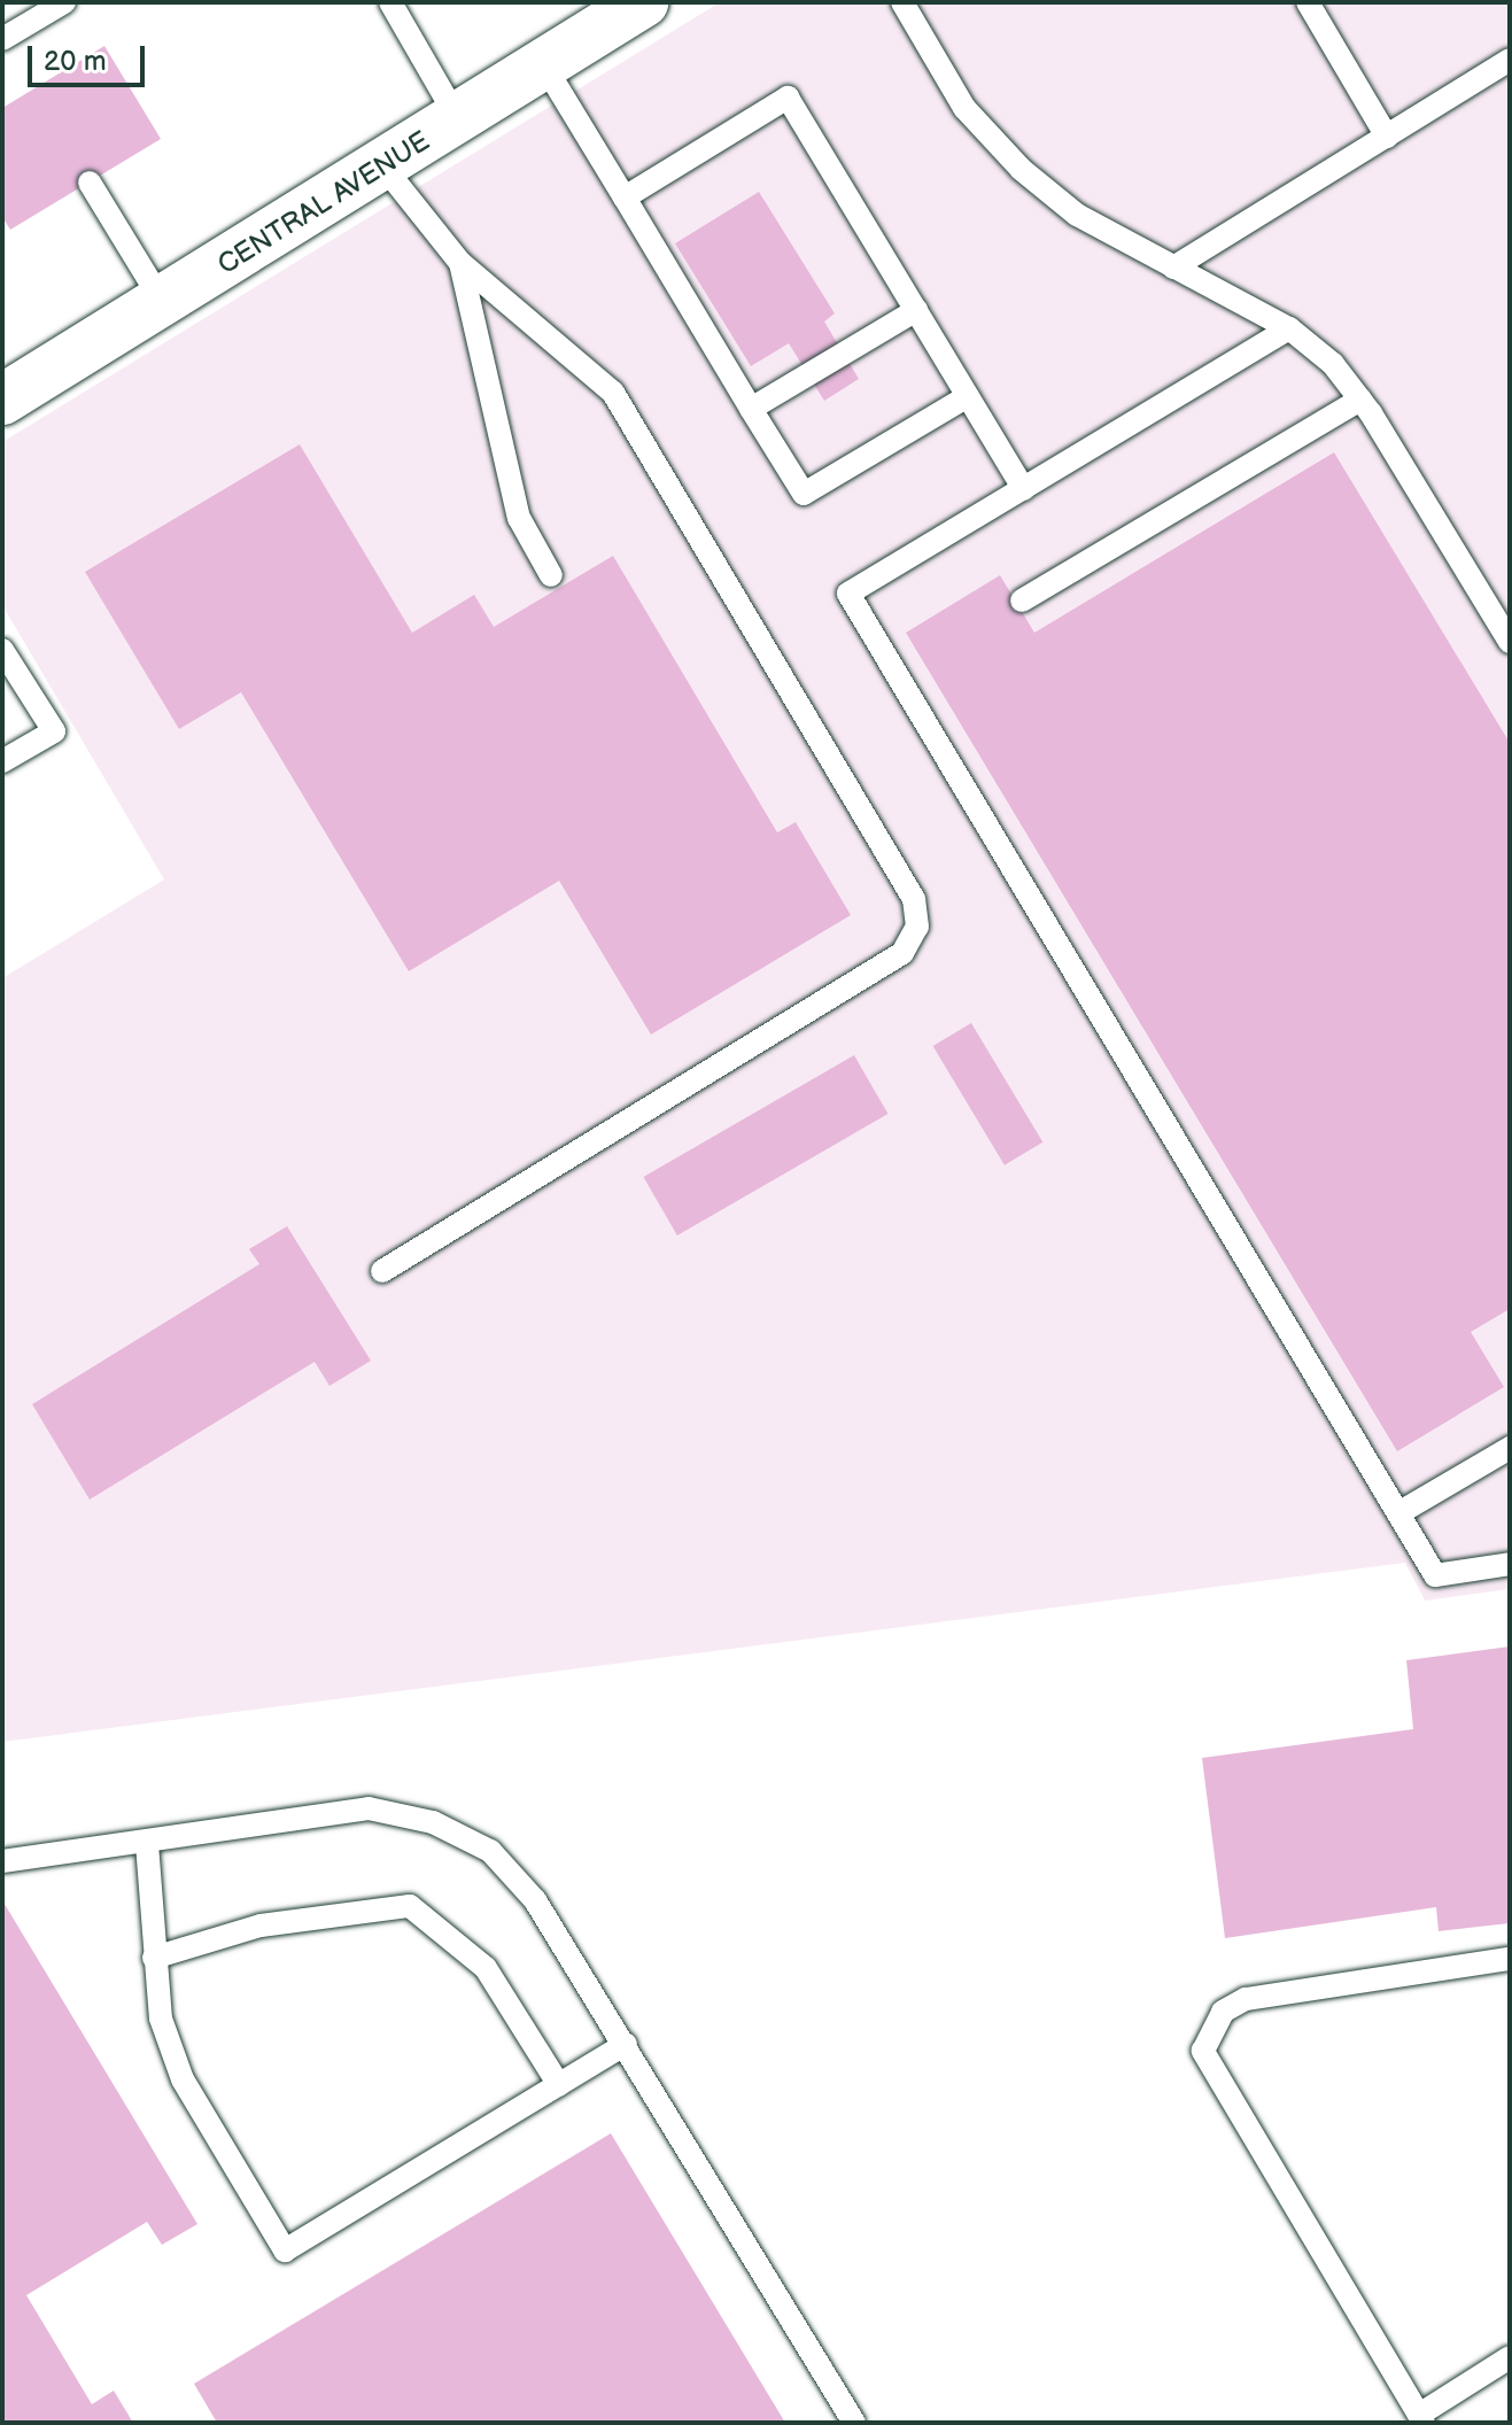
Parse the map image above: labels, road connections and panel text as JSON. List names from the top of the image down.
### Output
{
  "streets": {
    "main road": ["CENTRAL AVENUE"]
  },
  "scale_bar": "20 m"
}
